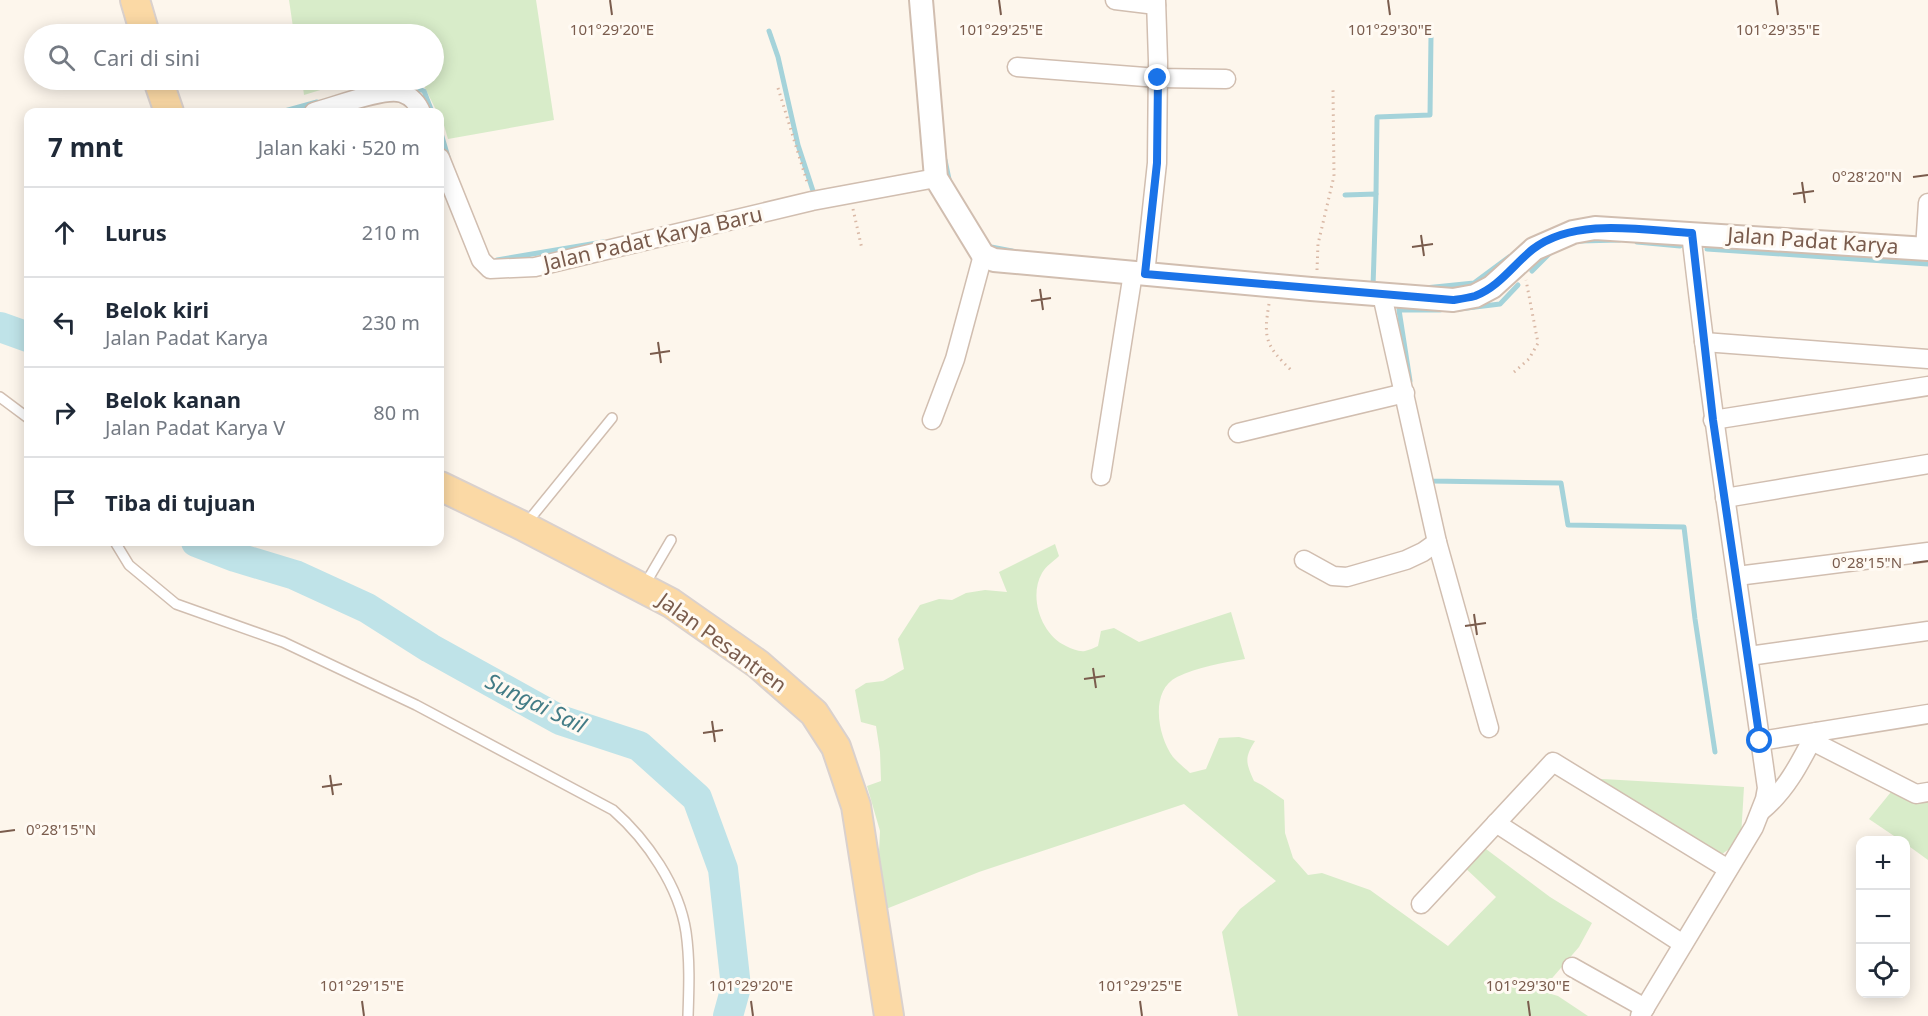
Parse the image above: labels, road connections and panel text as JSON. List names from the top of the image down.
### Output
{
  "streets": {
    "main road": ["Jalan Pesantren"],
    "street": ["Jalan Padat Karya Baru", "Jalan Padat Karya"]
  },
  "water": ["Sungai Sail"],
  "page": {
    "search": "Cari di sini",
    "heading": ["7 mnt", "Jalan kaki · 520 m"],
    "list": [
      ["Lurus", "210 m"],
      ["Belok kiri", "Jalan Padat Karya", "230 m"],
      ["Belok kanan", "Jalan Padat Karya V", "80 m"],
      "Tiba di tujuan"
    ],
    "map_buttons": ["+", "−"]
  },
  "coordinates": [
    "101°29'20\"E",
    "101°29'25\"E",
    "101°29'30\"E",
    "101°29'35\"E",
    "0°28'20\"N",
    "0°28'15\"N",
    "101°29'15\"E"
  ]
}
